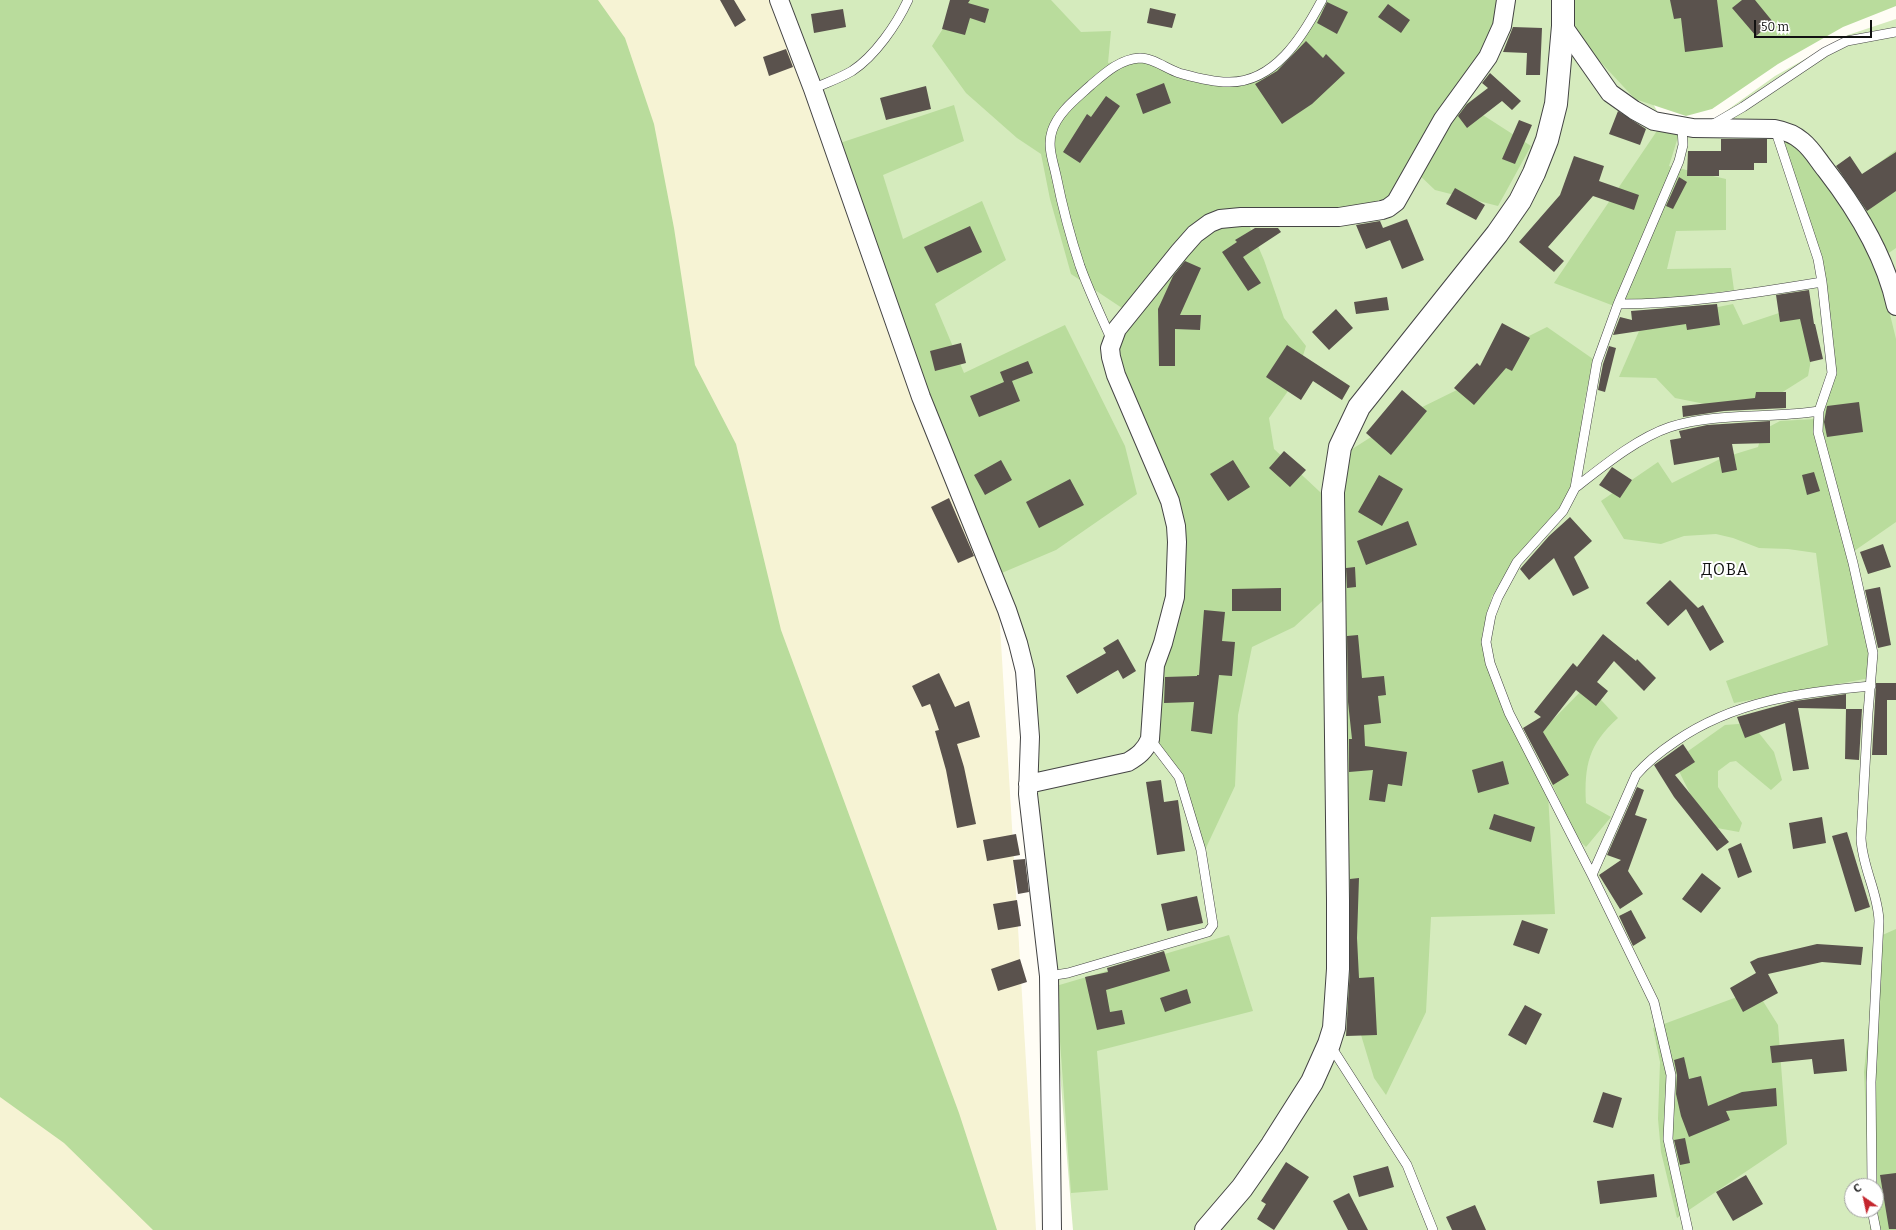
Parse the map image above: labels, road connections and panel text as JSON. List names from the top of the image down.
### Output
{
  "districts": ["ДОВА"],
  "scale_bar": "50 m",
  "north": "top left"
}
